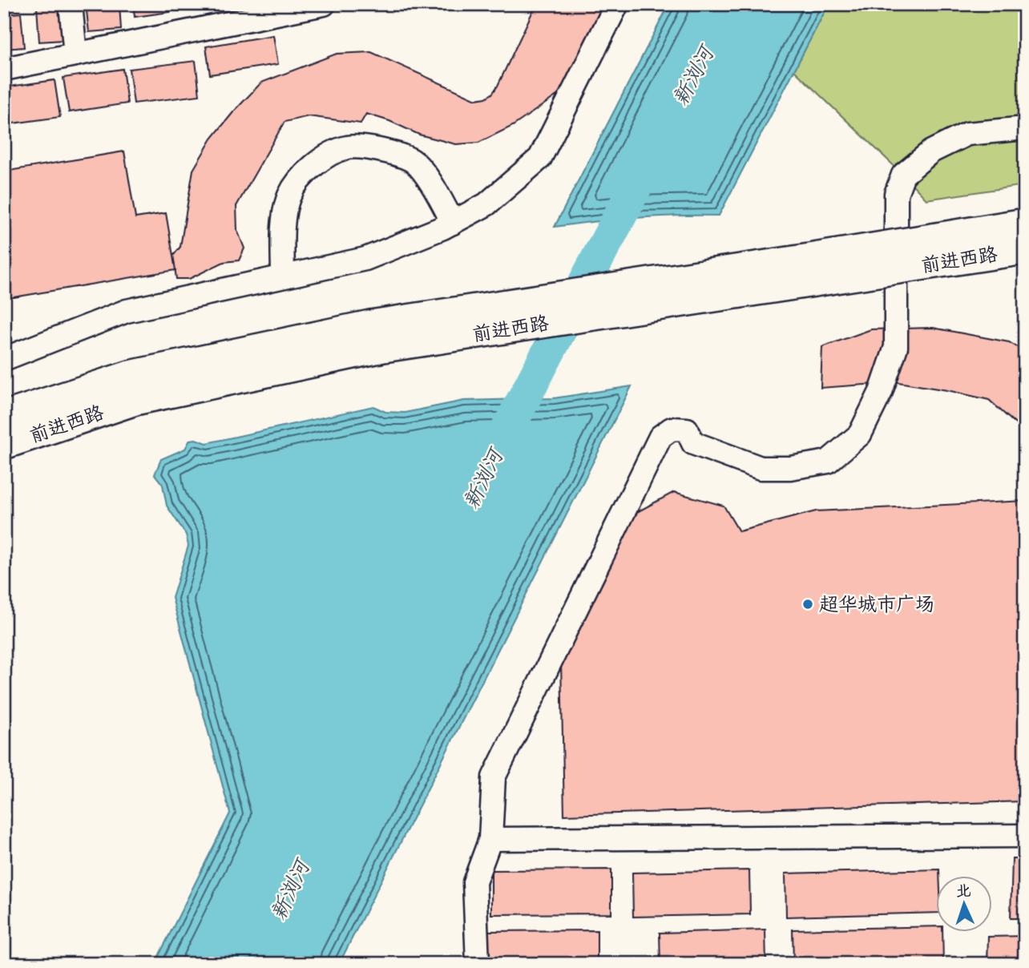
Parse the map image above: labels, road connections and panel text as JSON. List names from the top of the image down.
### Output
{
  "streets": {
    "main road": ["前进西路"]
  },
  "water": ["新浏河"],
  "places": ["超华城市广场"],
  "north": "top"
}
